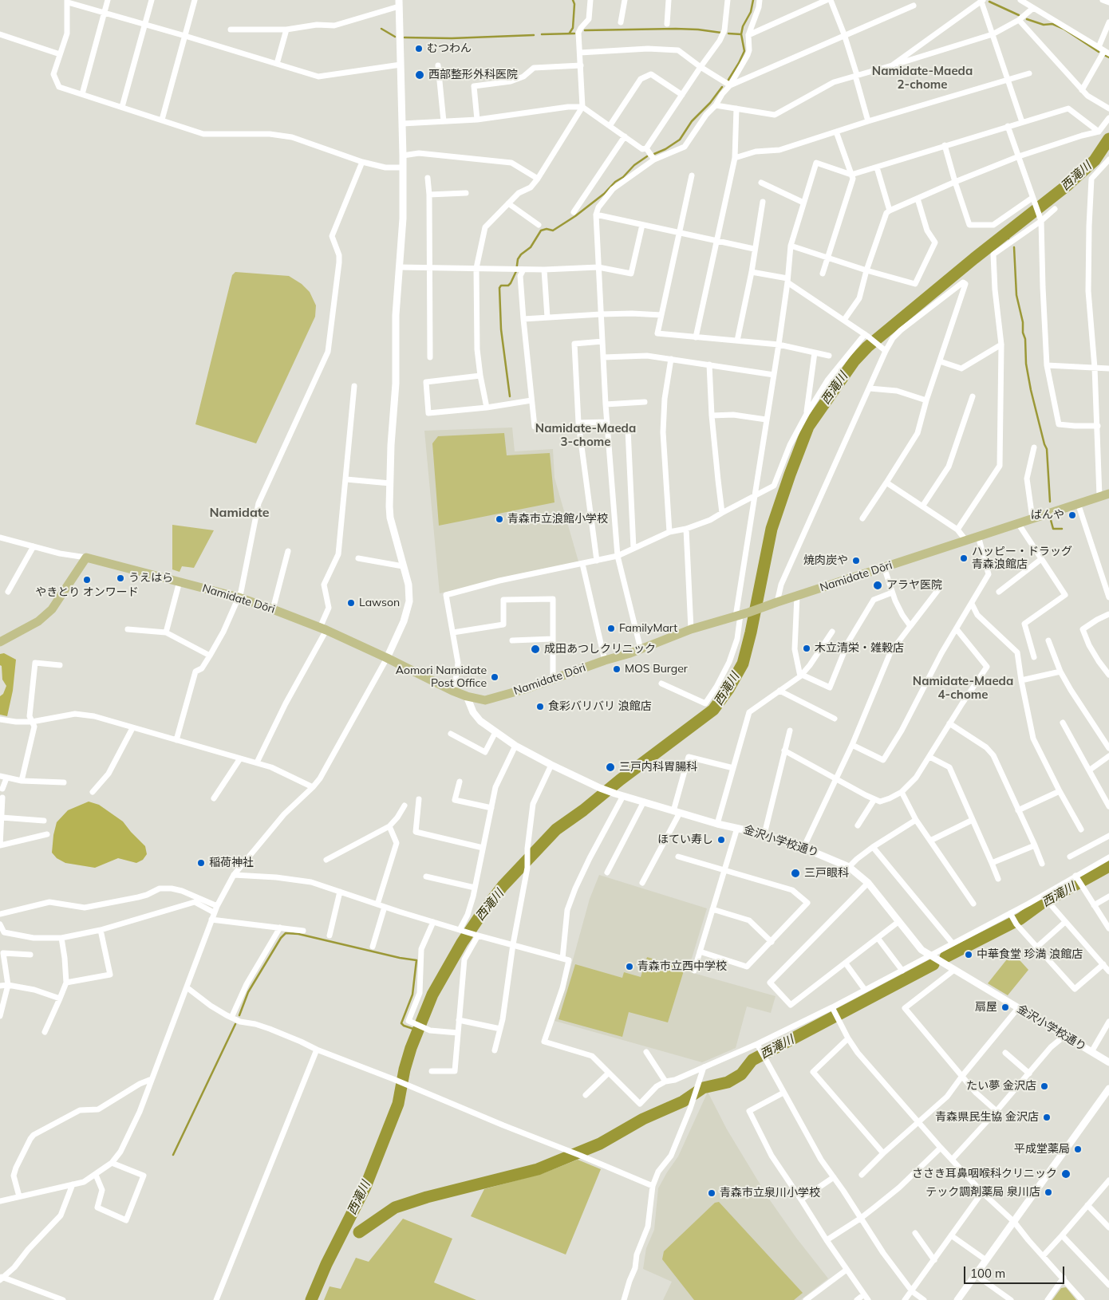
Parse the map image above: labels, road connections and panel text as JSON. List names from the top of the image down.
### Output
{
  "streets": {
    "main road": ["Namidate Dōri"],
    "street": ["金沢小学校通り"]
  },
  "crossings": [
    ["Namidate Dōri", "金沢小学校通り"]
  ],
  "districts": [
    "Namidate-Maeda 2-chome",
    "Namidate-Maeda 3-chome",
    "Namidate",
    "Namidate-Maeda 4-chome"
  ],
  "water": ["西滝川"],
  "places": [
    "むつわん",
    "西部整形外科医院",
    "ばんや",
    "青森市立浪館小学校",
    "ハッピー・ドラッグ 青森浪館店",
    "焼肉炭や",
    "うえはら",
    "やきとり オンワード",
    "アラヤ医院",
    "Lawson",
    "FamilyMart",
    "木立清栄・雑穀店",
    "成田あつしクリニック",
    "MOS Burger",
    "Aomori Namidate Post Office",
    "食彩バリバリ 浪館店",
    "三戸内科胃腸科",
    "ほてい寿し",
    "稲荷神社",
    "三戸眼科",
    "中華食堂 珍満 浪館店",
    "青森市立西中学校",
    "扇屋",
    "たい夢 金沢店",
    "青森県民生協 金沢店",
    "平成堂薬局",
    "ささき耳鼻咽喉科クリニック",
    "テック調剤薬局 泉川店",
    "青森市立泉川小学校"
  ],
  "scale_bar": "100 m"
}
